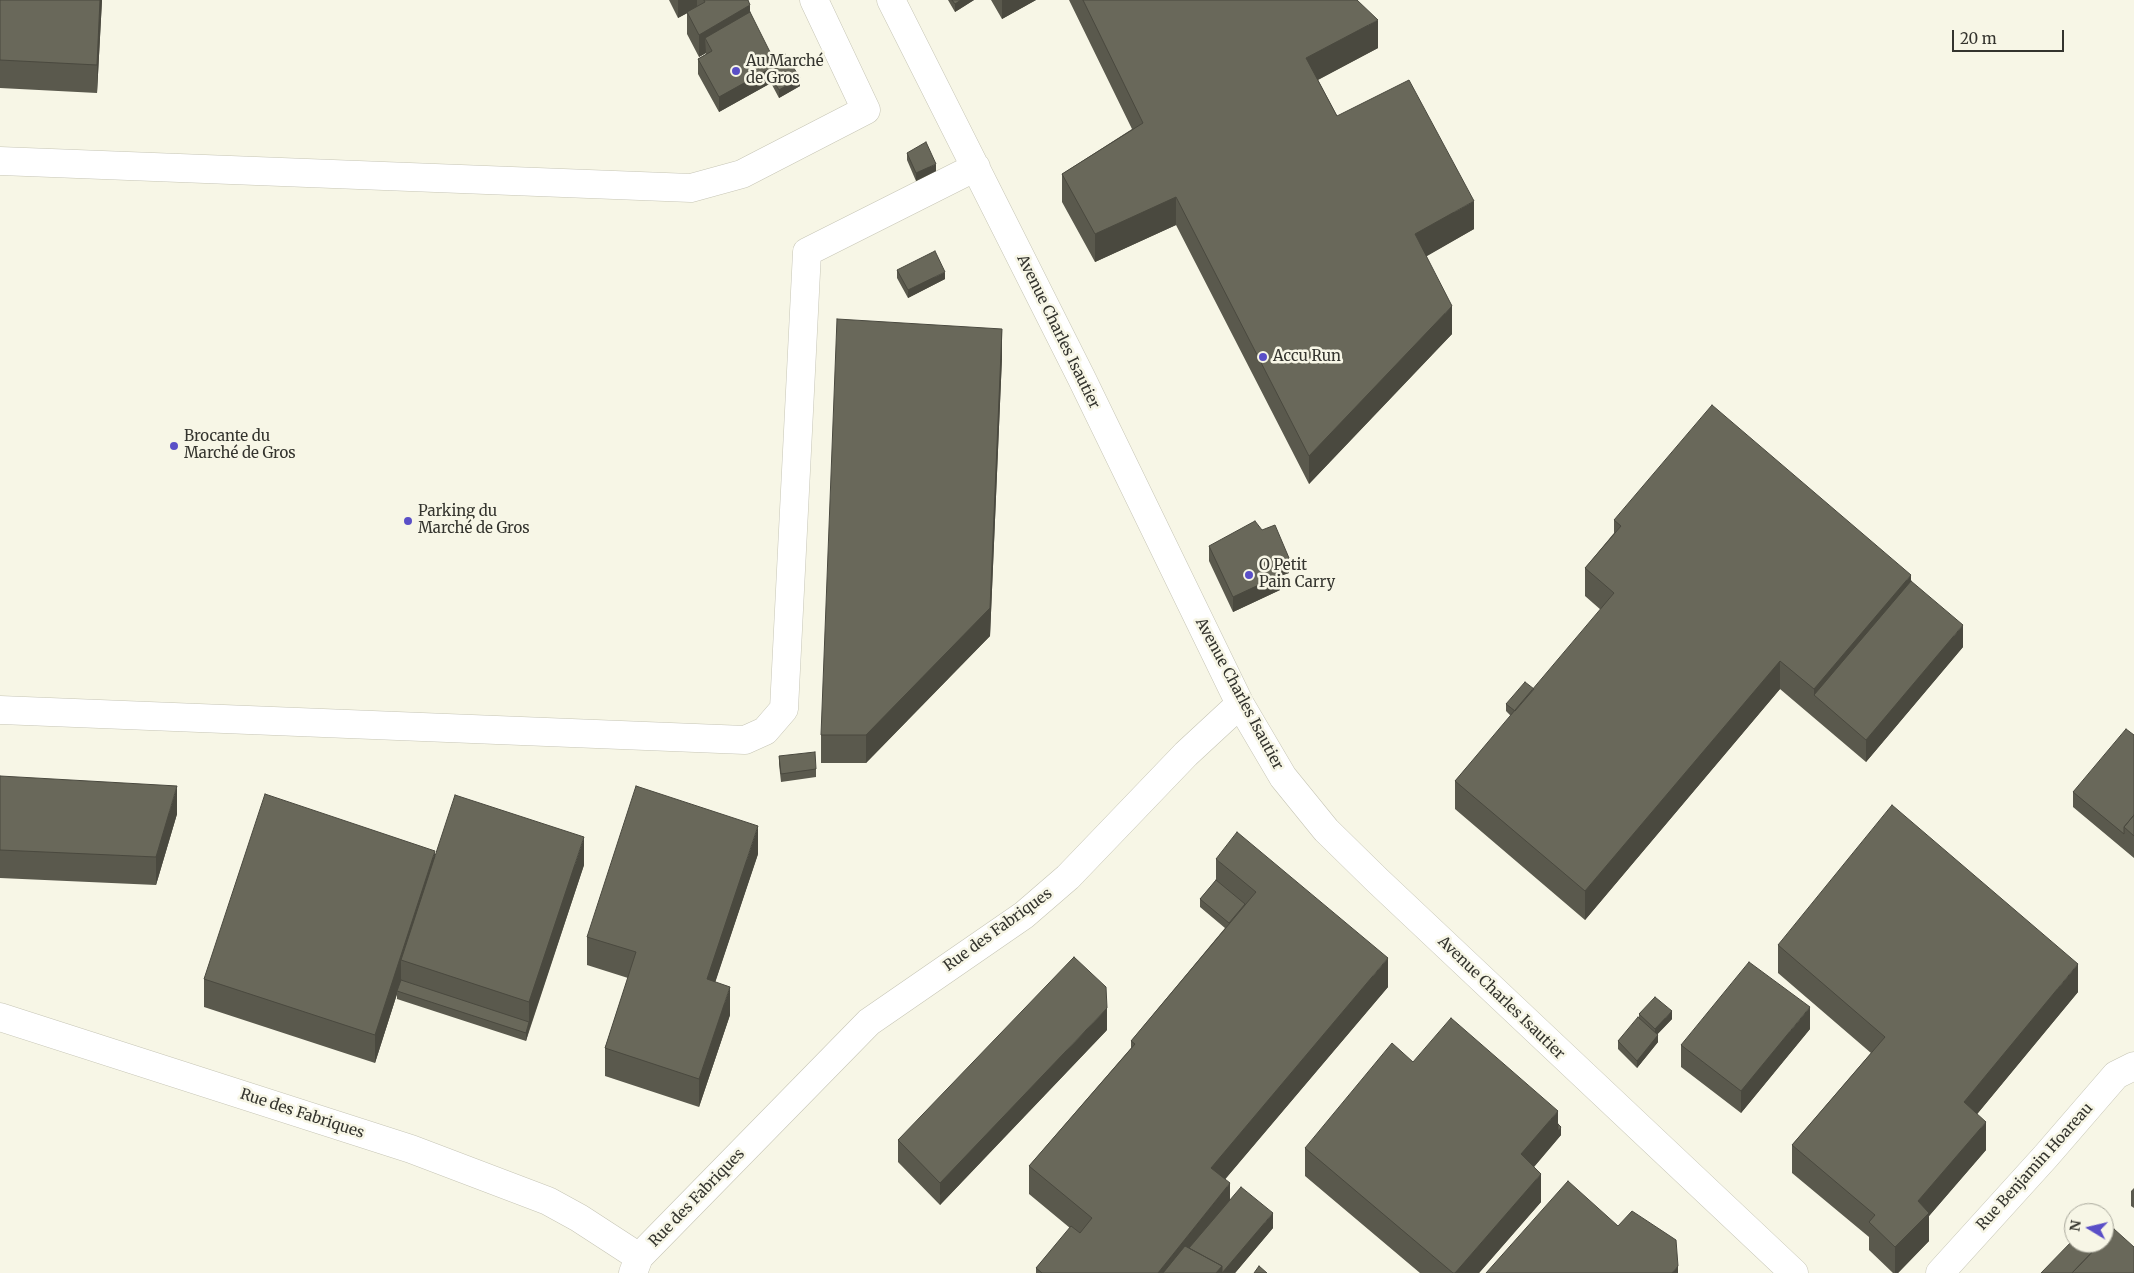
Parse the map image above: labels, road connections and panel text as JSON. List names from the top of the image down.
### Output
{
  "streets": {
    "street": ["Avenue Charles Isautier", "Rue des Fabriques", "Rue Benjamin Hoareau"]
  },
  "crossings": [
    ["Avenue Charles Isautier", "Rue des Fabriques"]
  ],
  "places": [
    "Au Marché de Gros",
    "Accu Run",
    "Brocante du Marché de Gros",
    "Parking du Marché de Gros",
    "O Petit Pain Carry"
  ],
  "scale_bar": "20 m",
  "north": "left"
}
